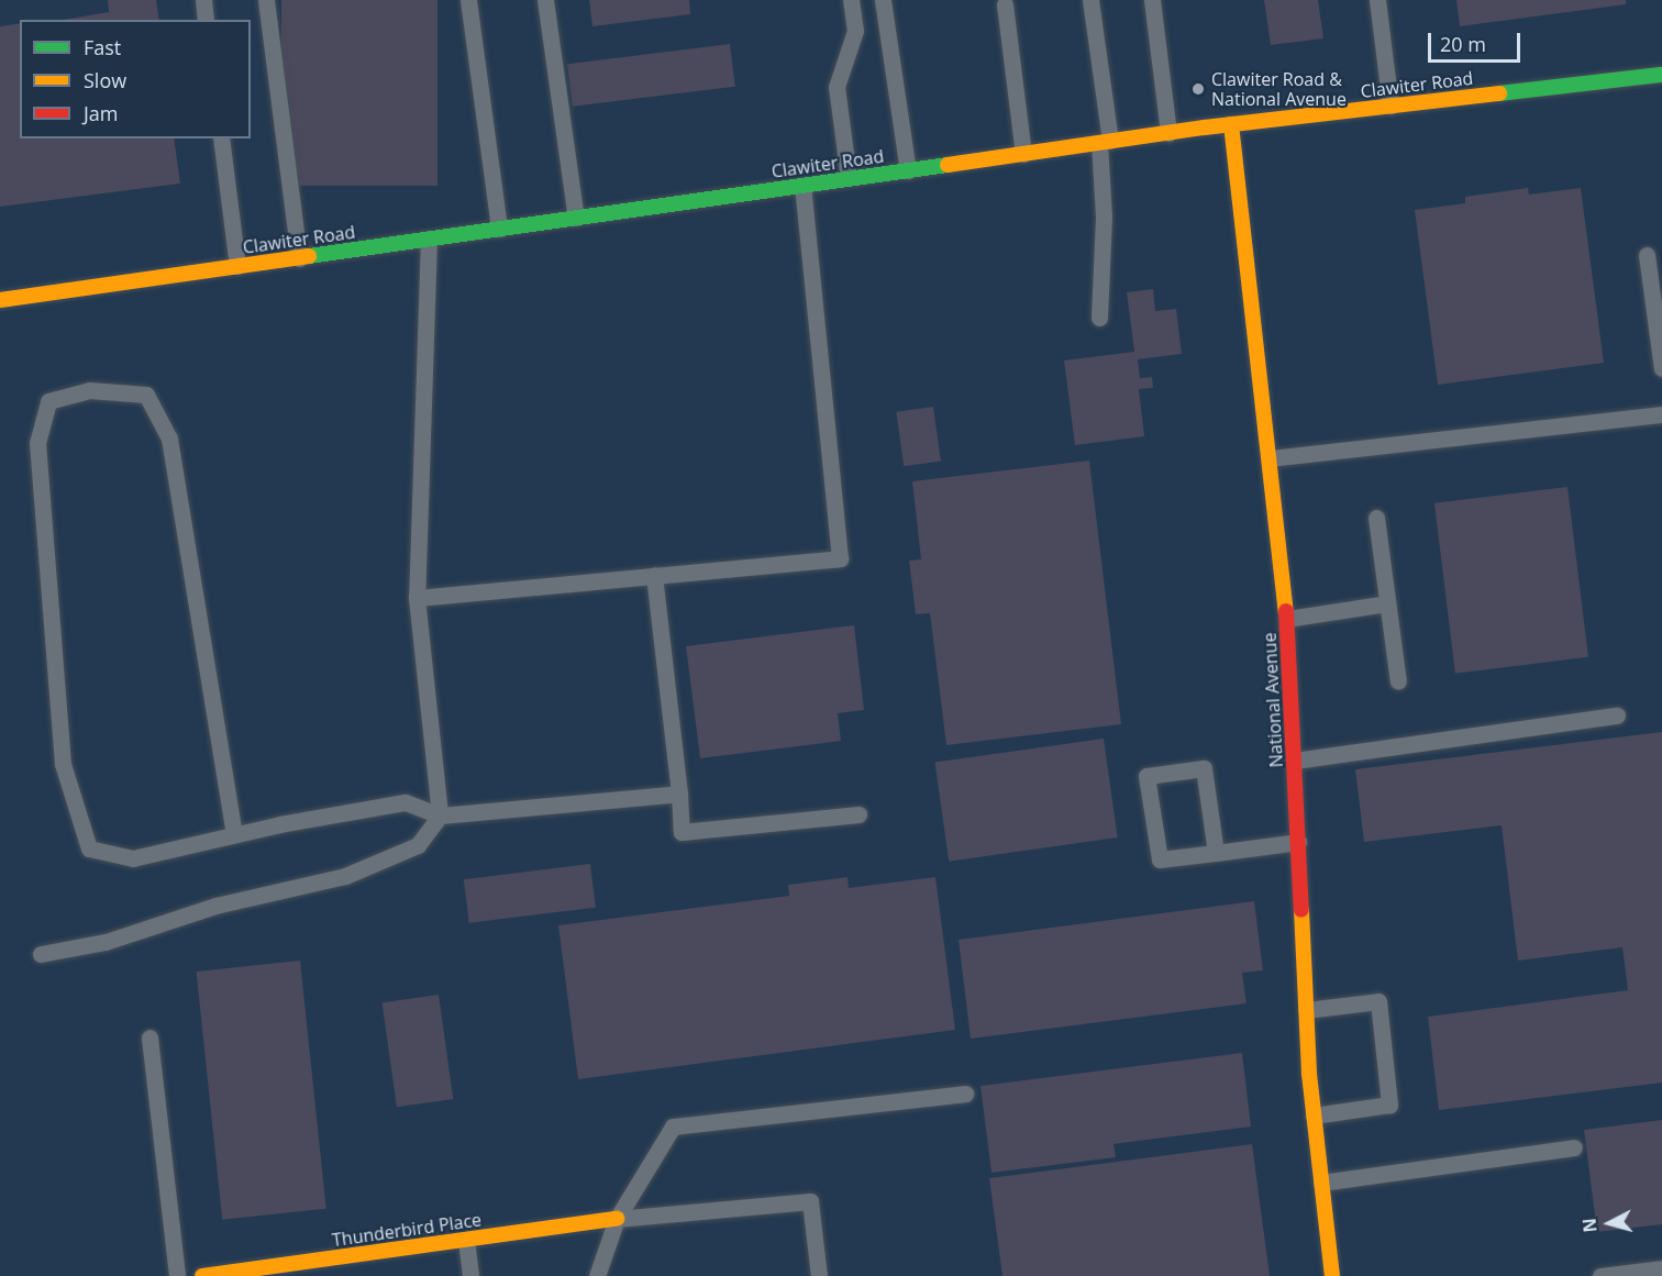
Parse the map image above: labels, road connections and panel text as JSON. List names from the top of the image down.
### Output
{
  "streets": {
    "main road": ["Clawiter Road", "National Avenue", "Thunderbird Place"]
  },
  "crossings": [
    ["Clawiter Road", "National Avenue"]
  ],
  "places": ["Clawiter Road & National Avenue"],
  "legend": ["Fast", "Slow", "Jam"],
  "scale_bar": "20 m",
  "north": "left"
}
